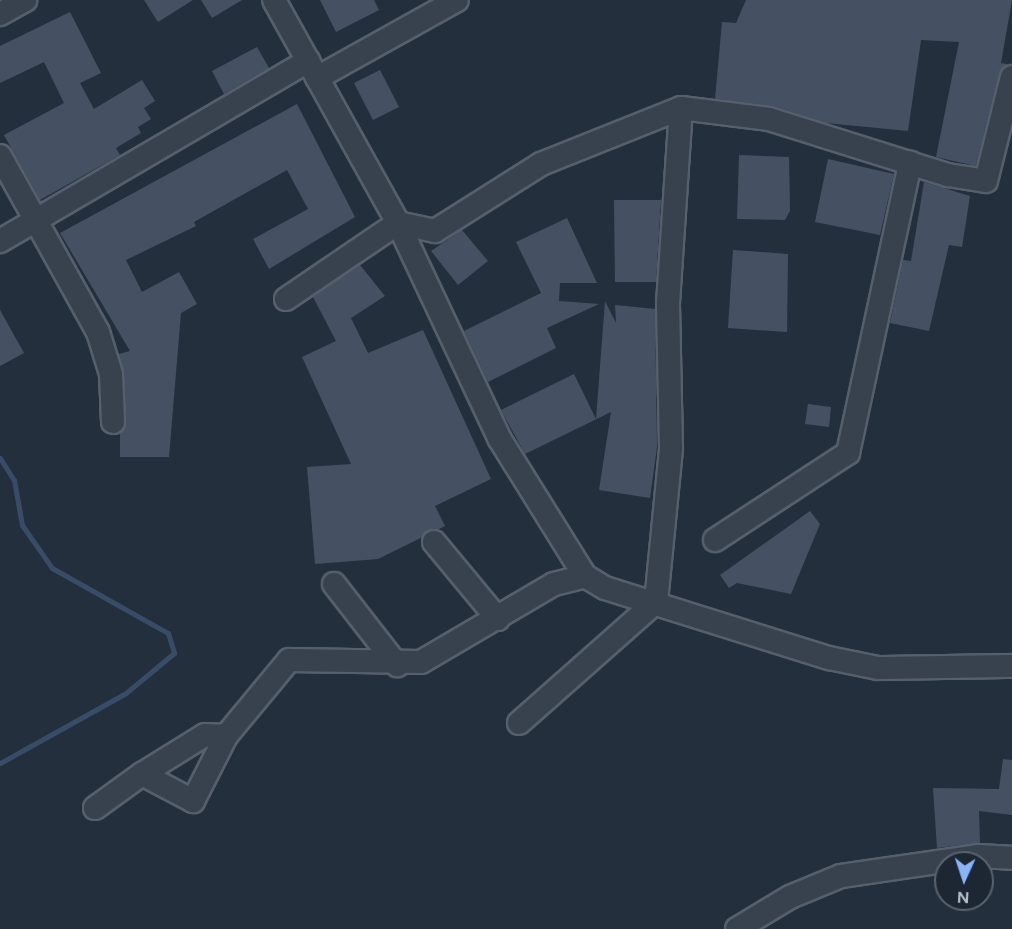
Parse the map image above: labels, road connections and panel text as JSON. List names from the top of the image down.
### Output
{
  "north": "bottom"
}
